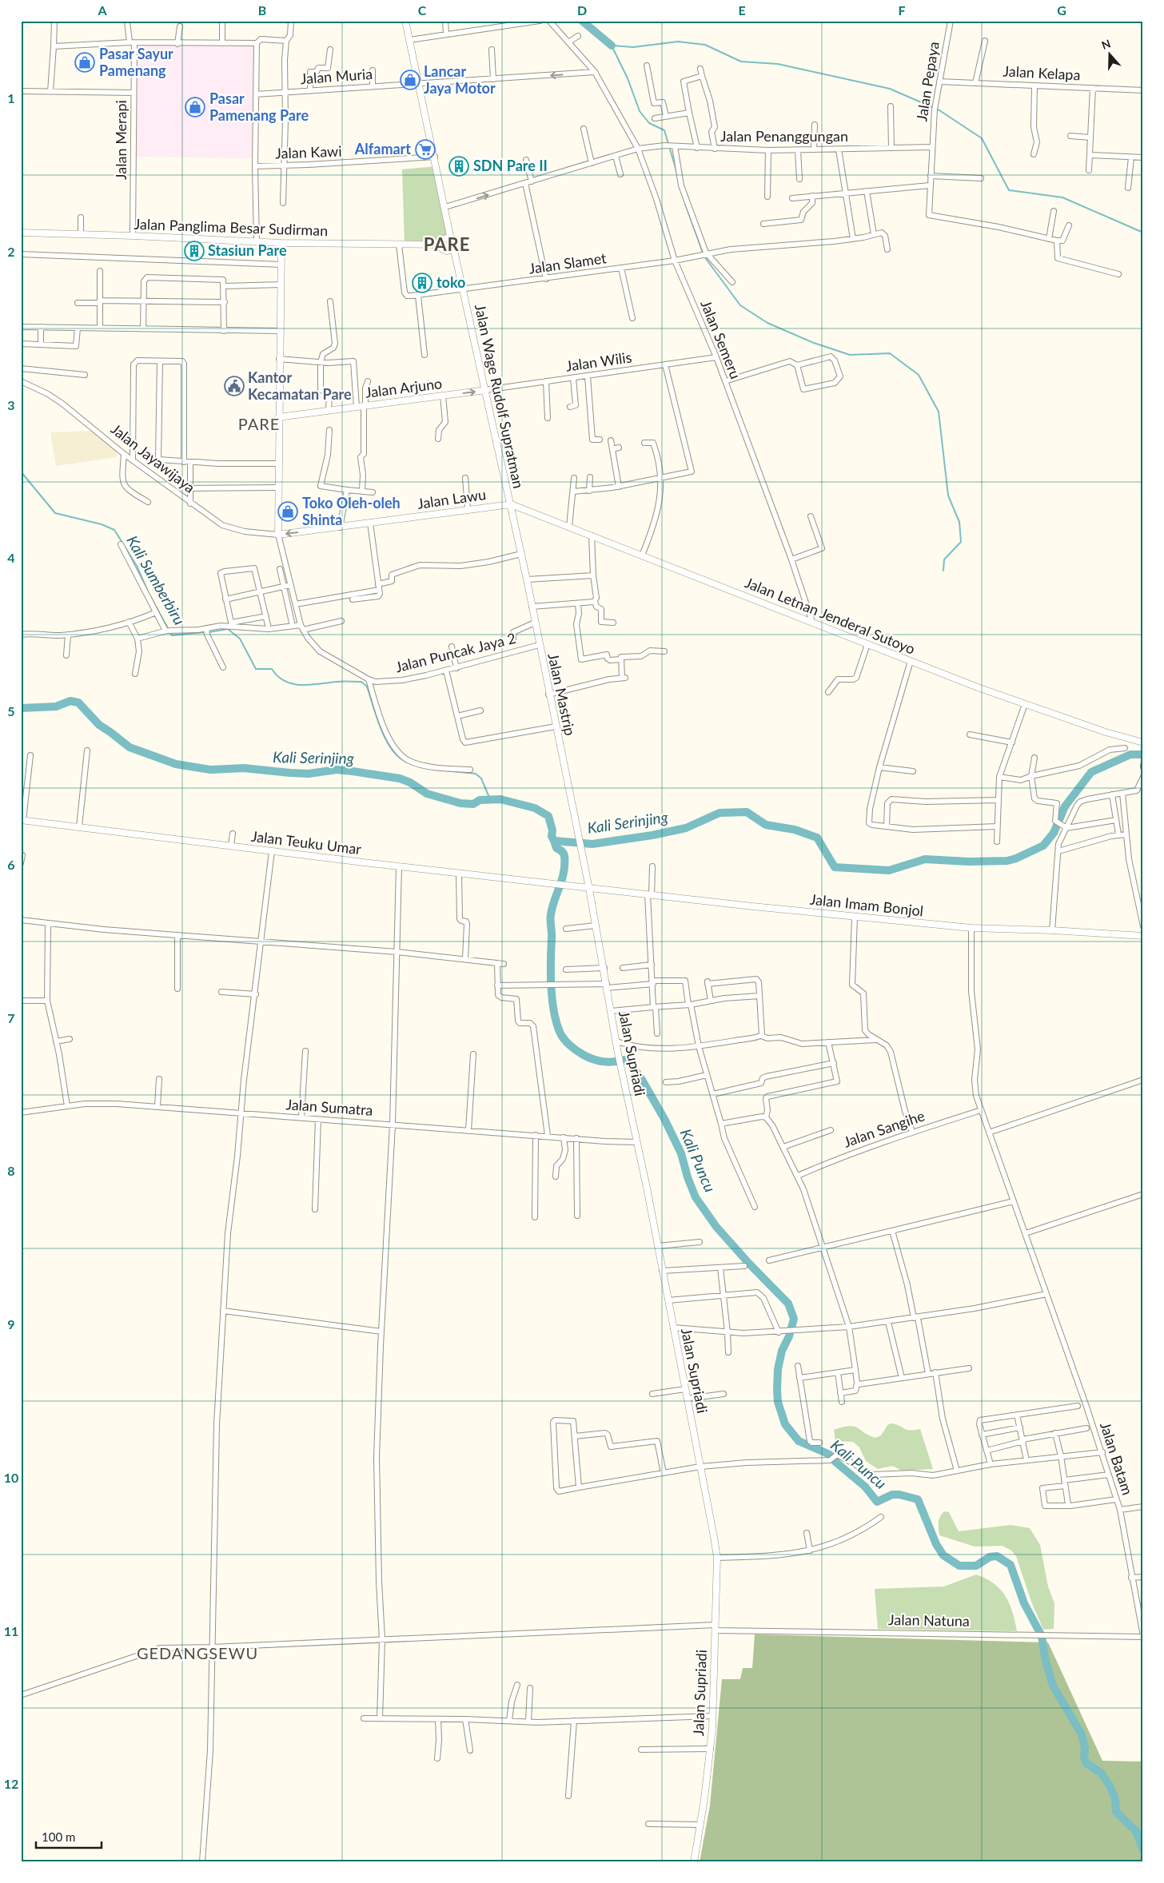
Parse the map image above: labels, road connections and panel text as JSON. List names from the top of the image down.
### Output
{
  "streets": {
    "main road": [
      "Jalan Panglima Besar Sudirman",
      "Jalan Arjuno",
      "Jalan Wage Rudolf Supratman",
      "Jalan Lawu",
      "Jalan Letnan Jenderal Sutoyo",
      "Jalan Mastrip",
      "Jalan Teuku Umar",
      "Jalan Imam Bonjol",
      "Jalan Supriadi"
    ],
    "street": [
      "Jalan Kelapa",
      "Jalan Muria",
      "Jalan Pepaya",
      "Jalan Penanggungan",
      "Jalan Merapi",
      "Jalan Kawi",
      "Jalan Slamet",
      "Jalan Semeru",
      "Jalan Wilis",
      "Jalan Jayawijaya",
      "Jalan Puncak Jaya 2",
      "Jalan Sumatra",
      "Jalan Sangihe",
      "Jalan Batam",
      "Jalan Natuna"
    ]
  },
  "crossings": [
    ["Jalan Kelapa", "Jalan Pepaya"],
    ["Jalan Muria", "Jalan Semeru"],
    ["Jalan Pepaya", "Jalan Penanggungan"],
    ["Jalan Penanggungan", "Jalan Semeru"],
    ["Jalan Merapi", "Jalan Panglima Besar Sudirman"],
    ["Jalan Panglima Besar Sudirman", "Jalan Wage Rudolf Supratman"],
    ["Jalan Slamet", "Jalan Semeru"],
    ["Jalan Slamet", "Jalan Wage Rudolf Supratman"],
    ["Jalan Semeru", "Jalan Wilis"],
    ["Jalan Semeru", "Jalan Letnan Jenderal Sutoyo"],
    ["Jalan Wilis", "Jalan Arjuno"],
    ["Jalan Wilis", "Jalan Wage Rudolf Supratman"],
    ["Jalan Arjuno", "Jalan Wage Rudolf Supratman"],
    ["Jalan Wage Rudolf Supratman", "Jalan Lawu"],
    ["Jalan Wage Rudolf Supratman", "Jalan Letnan Jenderal Sutoyo"],
    ["Jalan Wage Rudolf Supratman", "Jalan Mastrip"],
    ["Jalan Jayawijaya", "Jalan Lawu"],
    ["Jalan Jayawijaya", "Jalan Puncak Jaya 2"],
    ["Jalan Lawu", "Jalan Letnan Jenderal Sutoyo"],
    ["Jalan Lawu", "Jalan Puncak Jaya 2"],
    ["Jalan Lawu", "Jalan Mastrip"],
    ["Jalan Letnan Jenderal Sutoyo", "Jalan Mastrip"],
    ["Jalan Puncak Jaya 2", "Jalan Mastrip"],
    ["Jalan Mastrip", "Jalan Teuku Umar"],
    ["Jalan Mastrip", "Jalan Imam Bonjol"],
    ["Jalan Mastrip", "Jalan Supriadi"],
    ["Jalan Teuku Umar", "Jalan Imam Bonjol"],
    ["Jalan Teuku Umar", "Jalan Supriadi"],
    ["Jalan Imam Bonjol", "Jalan Supriadi"],
    ["Jalan Imam Bonjol", "Jalan Batam"],
    ["Jalan Supriadi", "Jalan Sumatra"],
    ["Jalan Supriadi", "Jalan Natuna"],
    ["Jalan Sangihe", "Jalan Batam"],
    ["Jalan Batam", "Jalan Natuna"]
  ],
  "districts": ["PARE", "PARE", "GEDANGSEWU"],
  "water": ["Kali Sumberbiru", "Kali Serinjing", "Kali Puncu"],
  "places": {
    "shop": [
      "Pasar Sayur Pamenang",
      "Lancar Jaya Motor",
      "Pasar Pamenang Pare",
      "Toko Oleh-oleh Shinta"
    ],
    "supermarket": ["Alfamart"],
    "building": ["SDN Pare II", "Stasiun Pare", "toko"],
    "public building": ["Kantor Kecamatan Pare"]
  },
  "scale_bar": "100 m",
  "north": "top",
  "grid": {
    "columns": [
      "A",
      "B",
      "C",
      "D",
      "E",
      "F",
      "G"
    ],
    "rows": [
      "1",
      "2",
      "3",
      "4",
      "5",
      "6",
      "7",
      "8",
      "9",
      "10",
      "11",
      "12"
    ]
  }
}
